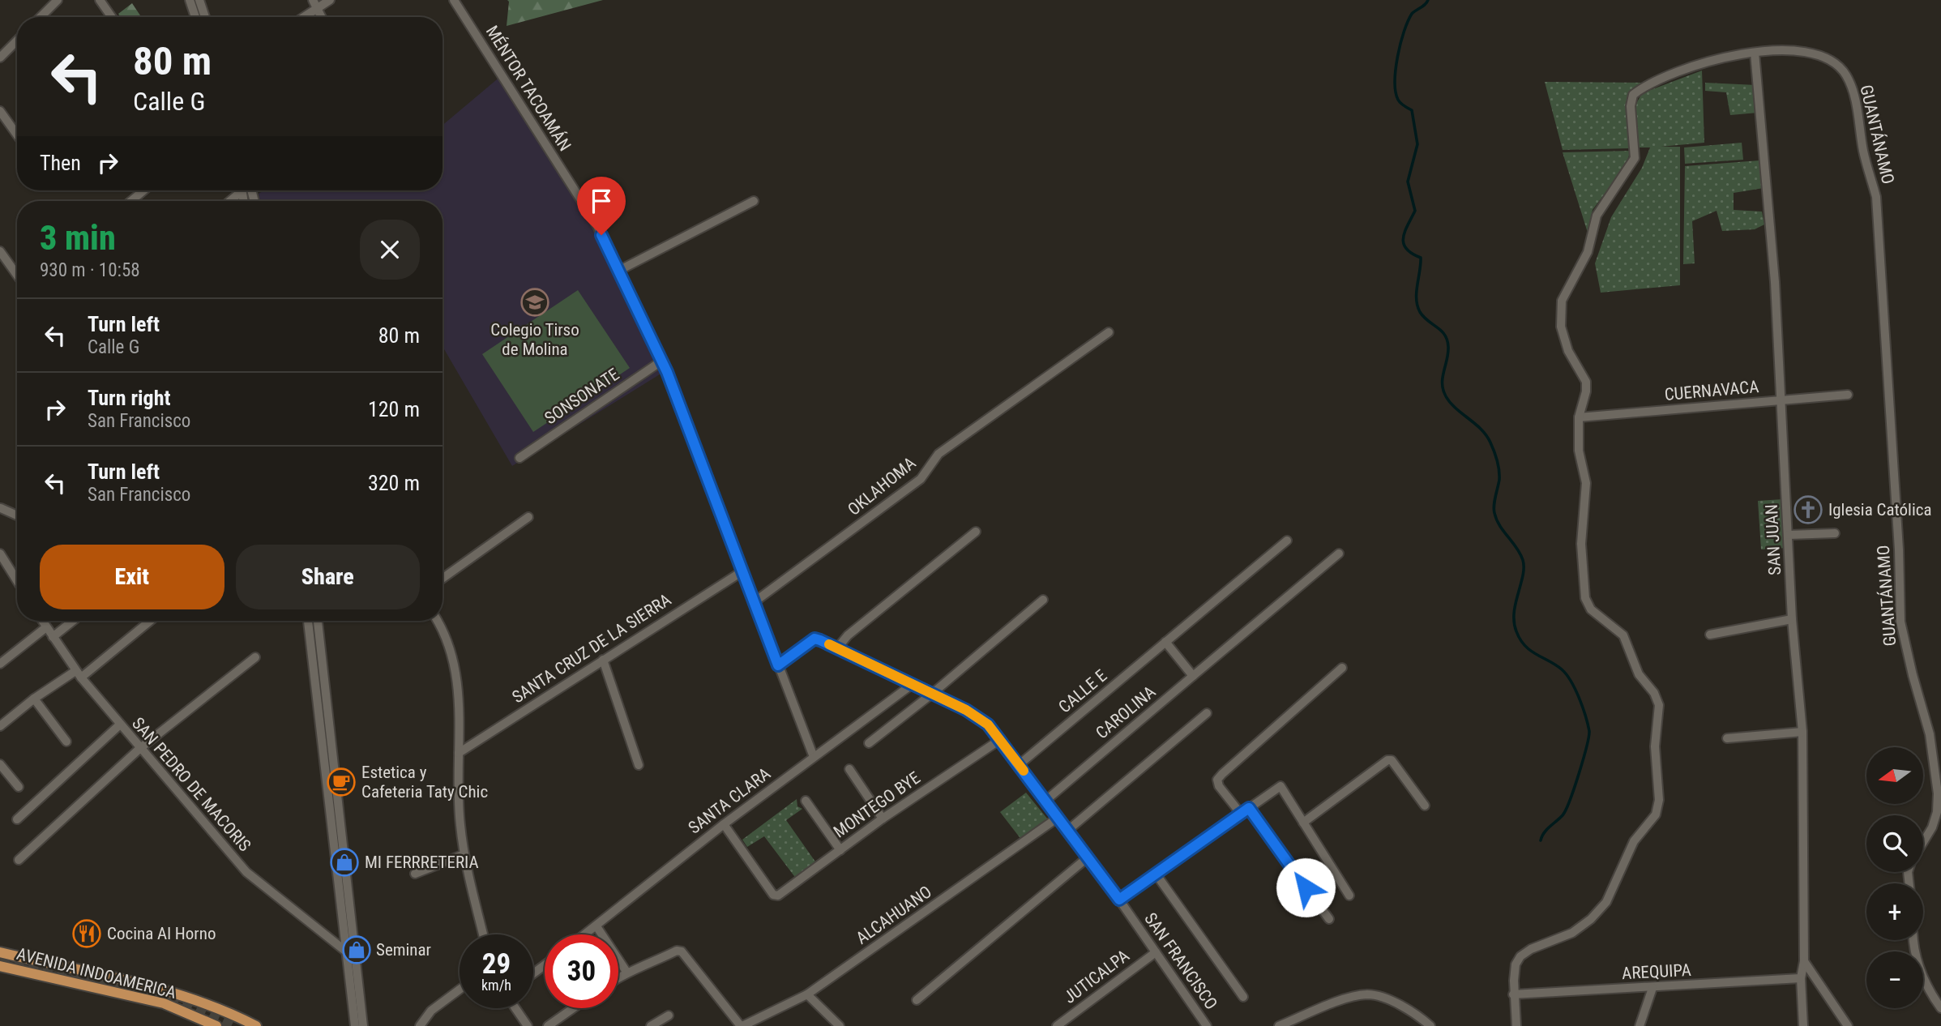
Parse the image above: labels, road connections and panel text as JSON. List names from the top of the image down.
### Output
{
  "streets": {
    "main road": ["AVENIDA INDOAMERICA"],
    "street": [
      "MÉNTOR TACOAMÁN",
      "GUANTÁNAMO",
      "CUERNAVACA",
      "SONSONATE",
      "OKLAHOMA",
      "SAN JUAN",
      "SANTA CRUZ DE LA SIERRA",
      "CALLE E",
      "CAROLINA",
      "SAN PEDRO DE MACORIS",
      "SANTA CLARA",
      "MONTEGO BYE",
      "ALCAHUANO",
      "SAN FRANCISCO",
      "AREQUIPA",
      "JUTICALPA"
    ]
  },
  "crossings": [
    ["MÉNTOR TACOAMÁN", "SONSONATE"],
    ["MÉNTOR TACOAMÁN", "OKLAHOMA"],
    ["MÉNTOR TACOAMÁN", "SANTA CRUZ DE LA SIERRA"],
    ["MÉNTOR TACOAMÁN", "SANTA CLARA"],
    ["MÉNTOR TACOAMÁN", "SAN FRANCISCO"],
    ["GUANTÁNAMO", "CUERNAVACA"],
    ["GUANTÁNAMO", "SAN JUAN"],
    ["GUANTÁNAMO", "AREQUIPA"],
    ["CUERNAVACA", "SAN JUAN"],
    ["SAN JUAN", "AREQUIPA"],
    ["CALLE E", "SAN FRANCISCO"],
    ["CAROLINA", "SAN FRANCISCO"],
    ["SANTA CLARA", "MONTEGO BYE"],
    ["SANTA CLARA", "SAN FRANCISCO"],
    ["MONTEGO BYE", "SAN FRANCISCO"],
    ["ALCAHUANO", "SAN FRANCISCO"],
    ["SAN FRANCISCO", "JUTICALPA"]
  ],
  "places": {
    "school or university": ["Colegio Tirso de Molina"],
    "church": ["Iglesia Católica"],
    "cafe": ["Estetica y Cafeteria Taty Chic"],
    "shop": ["MI FERRRETERIA", "Seminar"],
    "restaurant": ["Cocina Al Horno"]
  },
  "north": "left",
  "page": {
    "turn": ["80 m", "Calle G"],
    "then": "Then",
    "heading": ["3 min", "930 m · 10:58"],
    "list": [
      {
        "name": "Turn left",
        "note": "Calle G",
        "value": "80 m"
      },
      {
        "name": "Turn right",
        "note": "San Francisco",
        "value": "120 m"
      },
      {
        "name": "Turn left",
        "note": "San Francisco",
        "value": "320 m"
      }
    ],
    "buttons": ["Exit", "Share"],
    "map_buttons": ["+", "−"],
    "speed": "29 km/h",
    "limit": "30"
  }
}
